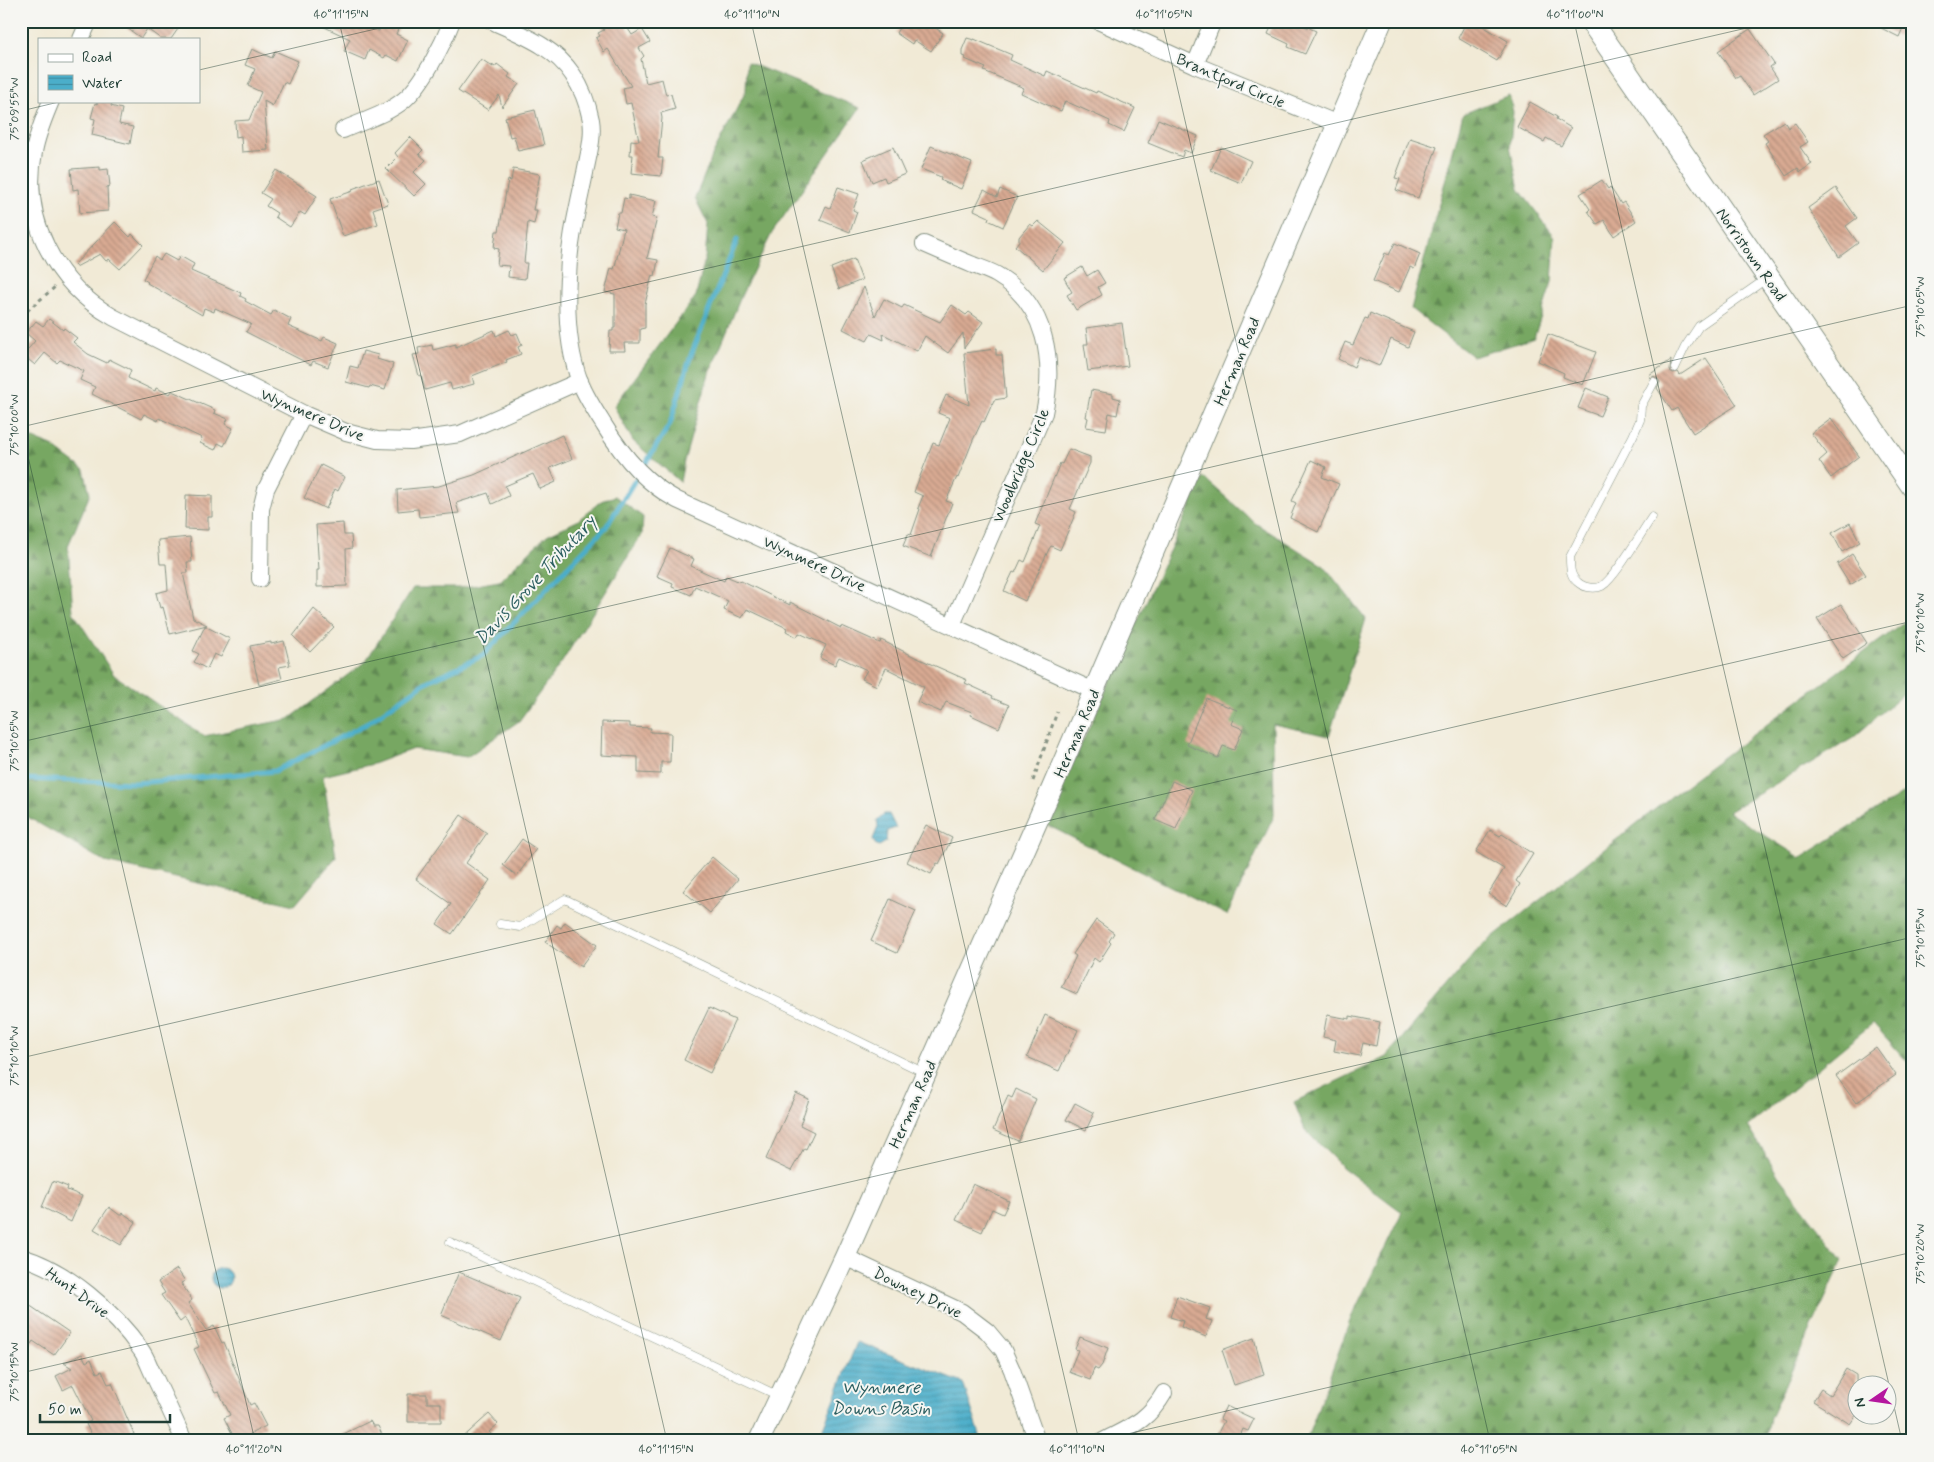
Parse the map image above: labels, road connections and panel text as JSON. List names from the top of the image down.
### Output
{
  "streets": {
    "main road": ["Norristown Road"],
    "street": [
      "Brantford Circle",
      "Herman Road",
      "Wynmere Drive",
      "Woodbridge Circle",
      "Hunt Drive",
      "Downey Drive"
    ]
  },
  "crossings": [
    ["Brantford Circle", "Herman Road"],
    ["Herman Road", "Wynmere Drive"],
    ["Herman Road", "Downey Drive"],
    ["Wynmere Drive", "Woodbridge Circle"]
  ],
  "water": ["Davis Grove Tributary", "Wynmere Downs Basin"],
  "legend": ["Road", "Water"],
  "scale_bar": "50 m",
  "north": "left",
  "coordinates": [
    "40°11'15\"N",
    "40°11'10\"N",
    "40°11'05\"N",
    "40°11'00\"N",
    "75°09'55\"W",
    "75°10'05\"W",
    "75°10'00\"W",
    "75°10'10\"W",
    "75°10'15\"W",
    "75°10'20\"W",
    "40°11'20\"N"
  ]
}
